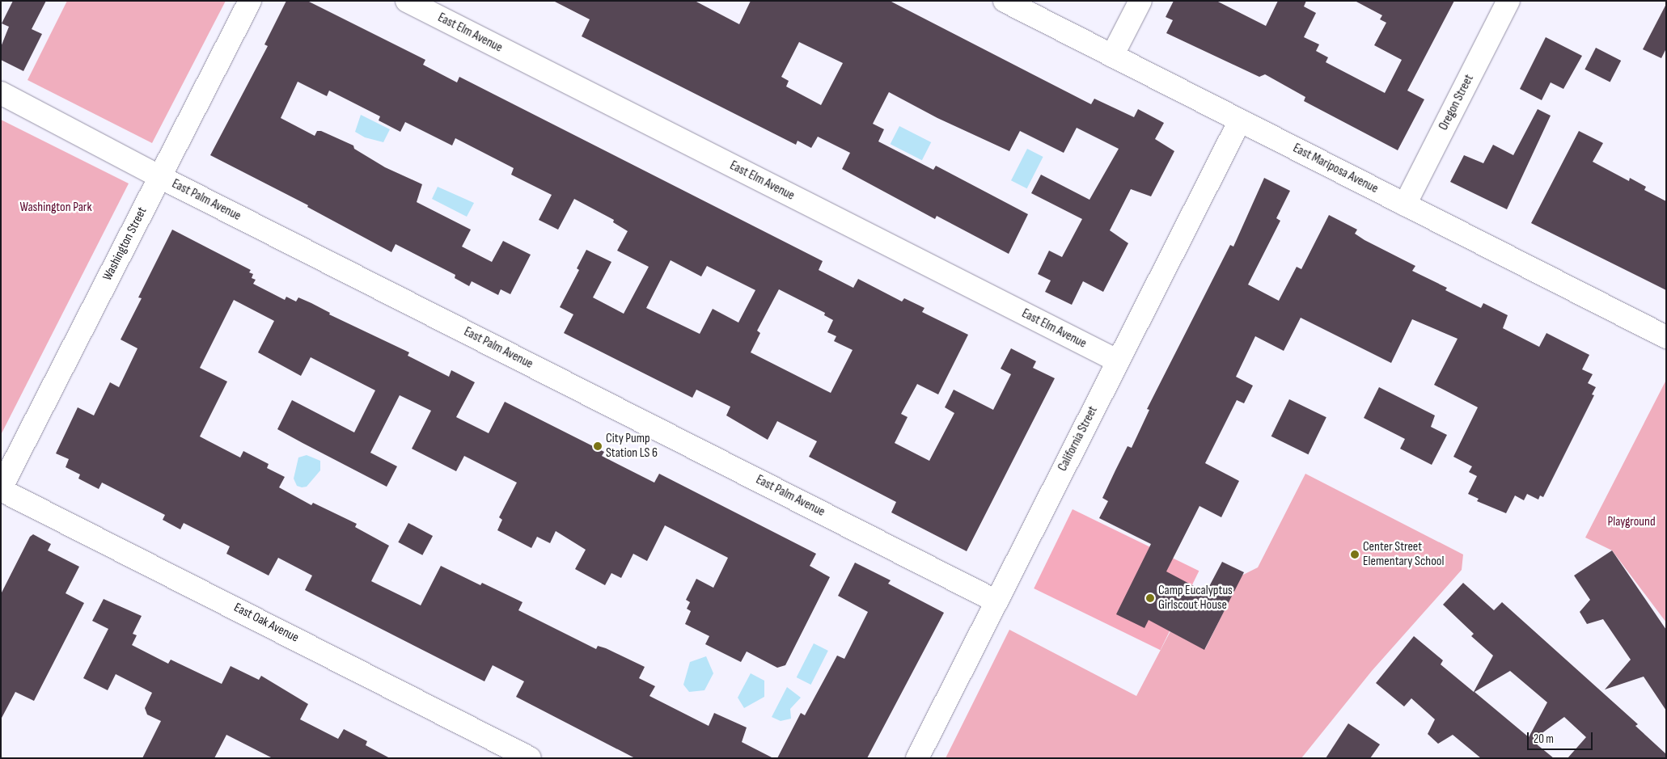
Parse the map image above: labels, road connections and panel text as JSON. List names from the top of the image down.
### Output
{
  "streets": {
    "street": [
      "East Elm Avenue",
      "Oregon Street",
      "East Mariposa Avenue",
      "East Palm Avenue",
      "Washington Street",
      "California Street",
      "East Oak Avenue"
    ]
  },
  "crossings": [
    ["East Elm Avenue", "California Street"],
    ["Oregon Street", "East Mariposa Avenue"],
    ["East Mariposa Avenue", "California Street"],
    ["East Palm Avenue", "Washington Street"],
    ["East Palm Avenue", "California Street"],
    ["Washington Street", "East Oak Avenue"]
  ],
  "parks": ["Washington Park", "Playground"],
  "places": ["City Pump Station LS 6", "Center Street Elementary School", "Camp Eucalyptus Girlscout House"],
  "scale_bar": "20 m"
}
